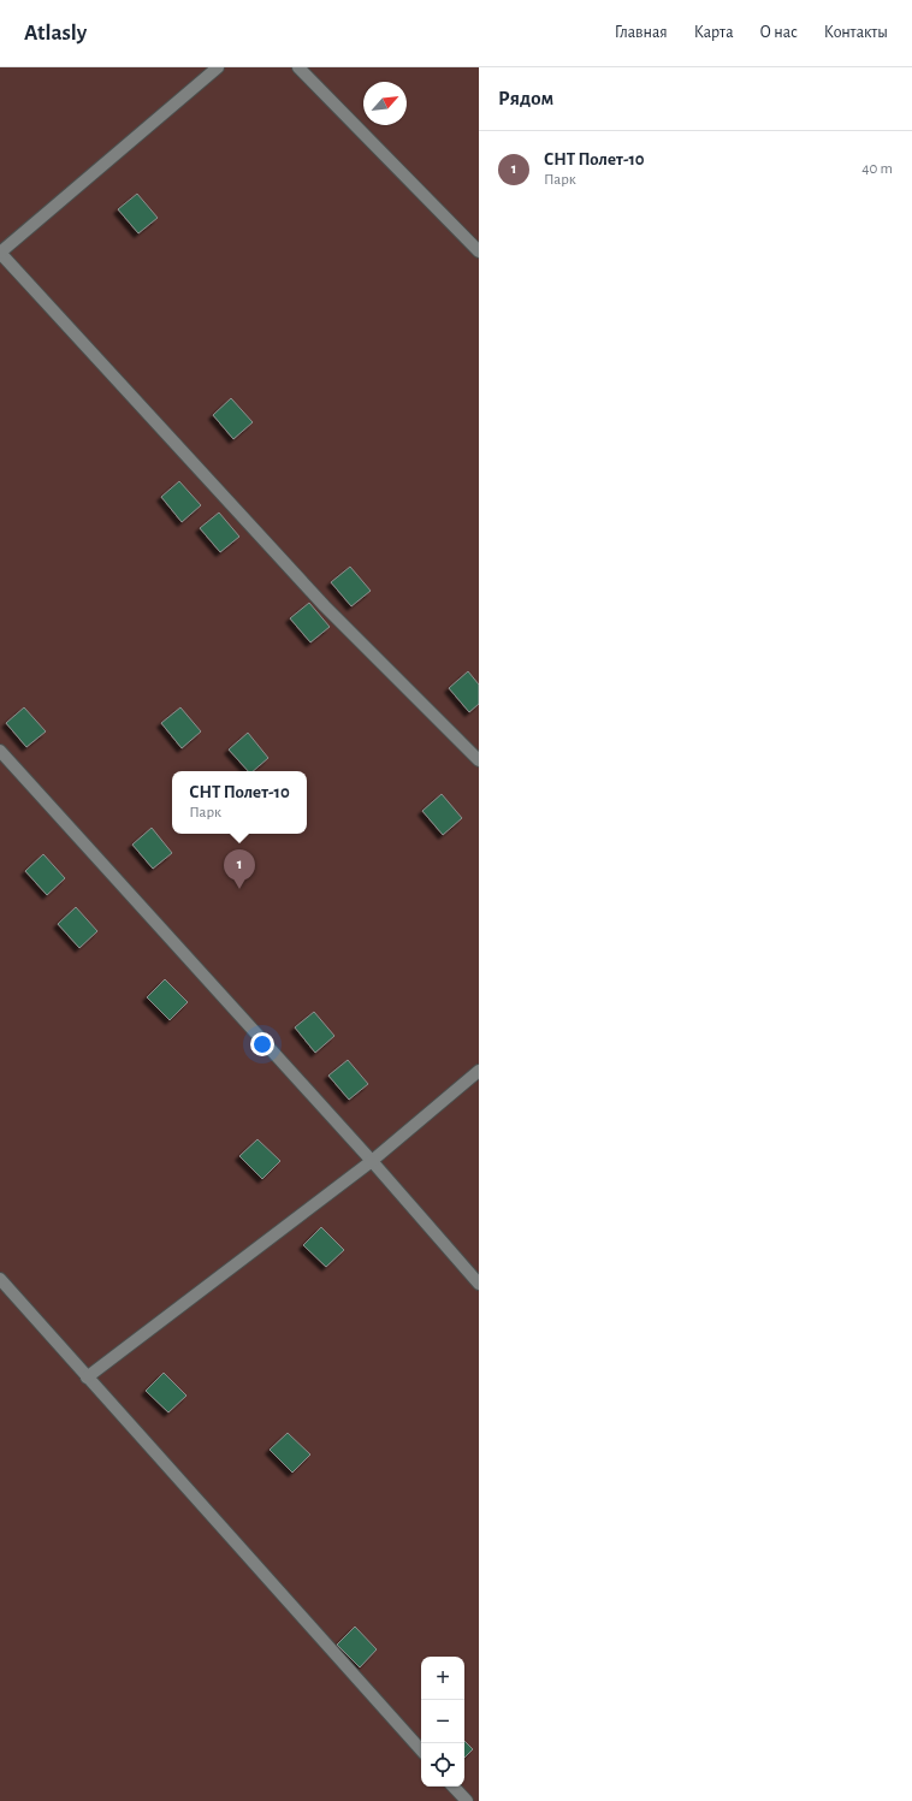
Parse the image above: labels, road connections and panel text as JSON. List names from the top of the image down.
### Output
{
  "north": "top right",
  "page": {
    "header": "Atlasly",
    "nav": [
      "Главная",
      "Карта",
      "О нас",
      "Контакты"
    ],
    "heading": "Рядом",
    "list": [
      {
        "mark": "1",
        "name": "СНТ Полет-10",
        "note": "Парк",
        "value": "40 m"
      }
    ],
    "popup": ["СНТ Полет-10", "Парк"],
    "pins": "1",
    "map_buttons": ["+", "−"]
  }
}
